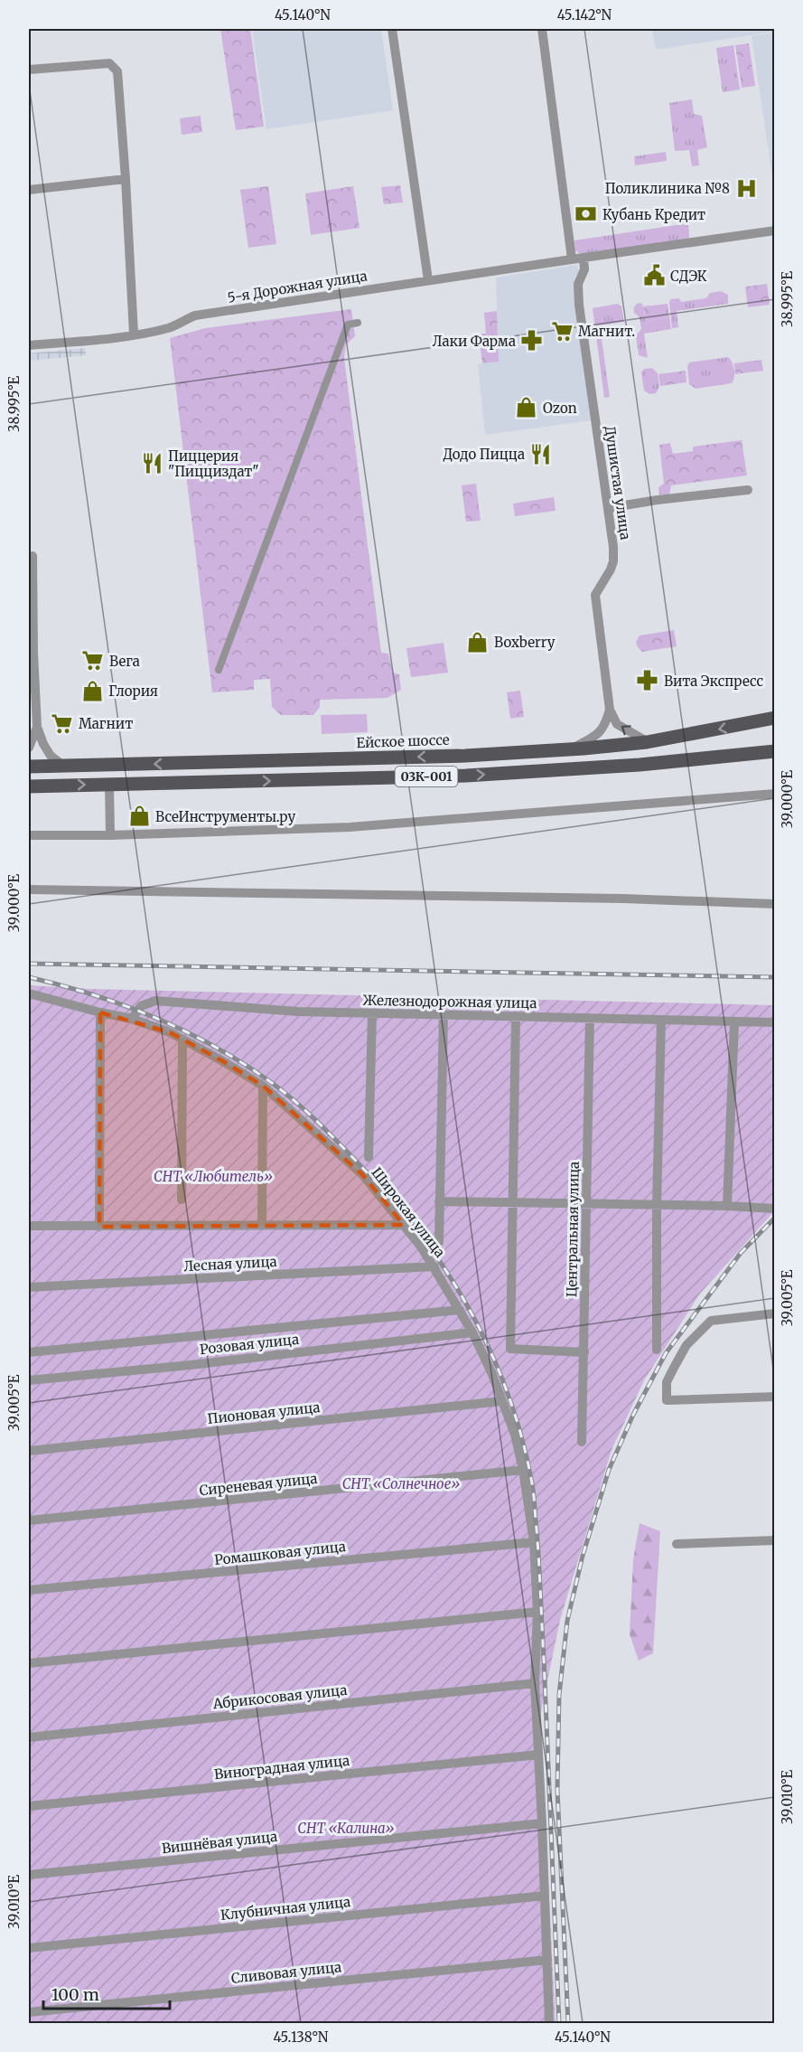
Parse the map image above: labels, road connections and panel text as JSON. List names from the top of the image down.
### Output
{
  "streets": {
    "main road": ["Ейское шоссе", "03К-001"],
    "street": [
      "5-я Дорожная улица",
      "Душистая улица",
      "Железнодорожная улица",
      "Широкая улица",
      "Центральная улица",
      "Лесная улица",
      "Розовая улица",
      "Пионовая улица",
      "Сиреневая улица",
      "Ромашковая улица",
      "Абрикосовая улица",
      "Виноградная улица",
      "Вишнёвая улица",
      "Клубничная улица",
      "Сливовая улица"
    ]
  },
  "crossings": [
    ["5-я Дорожная улица", "Душистая улица"],
    ["Железнодорожная улица", "Широкая улица"],
    ["Железнодорожная улица", "Центральная улица"],
    ["Широкая улица", "Лесная улица"],
    ["Широкая улица", "Розовая улица"],
    ["Широкая улица", "Пионовая улица"],
    ["Широкая улица", "Сиреневая улица"],
    ["Широкая улица", "Ромашковая улица"],
    ["Широкая улица", "Абрикосовая улица"],
    ["Широкая улица", "Виноградная улица"],
    ["Широкая улица", "Вишнёвая улица"],
    ["Широкая улица", "Клубничная улица"],
    ["Широкая улица", "Сливовая улица"]
  ],
  "parks": ["СНТ «Любитель»", "СНТ «Солнечное»", "СНТ «Калина»"],
  "places": {
    "hospital": ["Поликлиника №8"],
    "bank": ["Кубань Кредит"],
    "public building": ["СДЭК"],
    "supermarket": ["Магнит.", "Вега", "Магнит"],
    "pharmacy": ["Лаки Фарма", "Вита Экспресс"],
    "shop": [
      "Ozon",
      "Boxberry",
      "Глория",
      "ВсеИнструменты.ру"
    ],
    "restaurant": ["Додо Пицца", "Пиццерия \"Пицциздат\""]
  },
  "scale_bar": "100 m",
  "coordinates": [
    "45.140°N",
    "45.142°N",
    "38.995°E",
    "39.000°E",
    "39.005°E",
    "39.010°E",
    "45.138°N"
  ]
}
